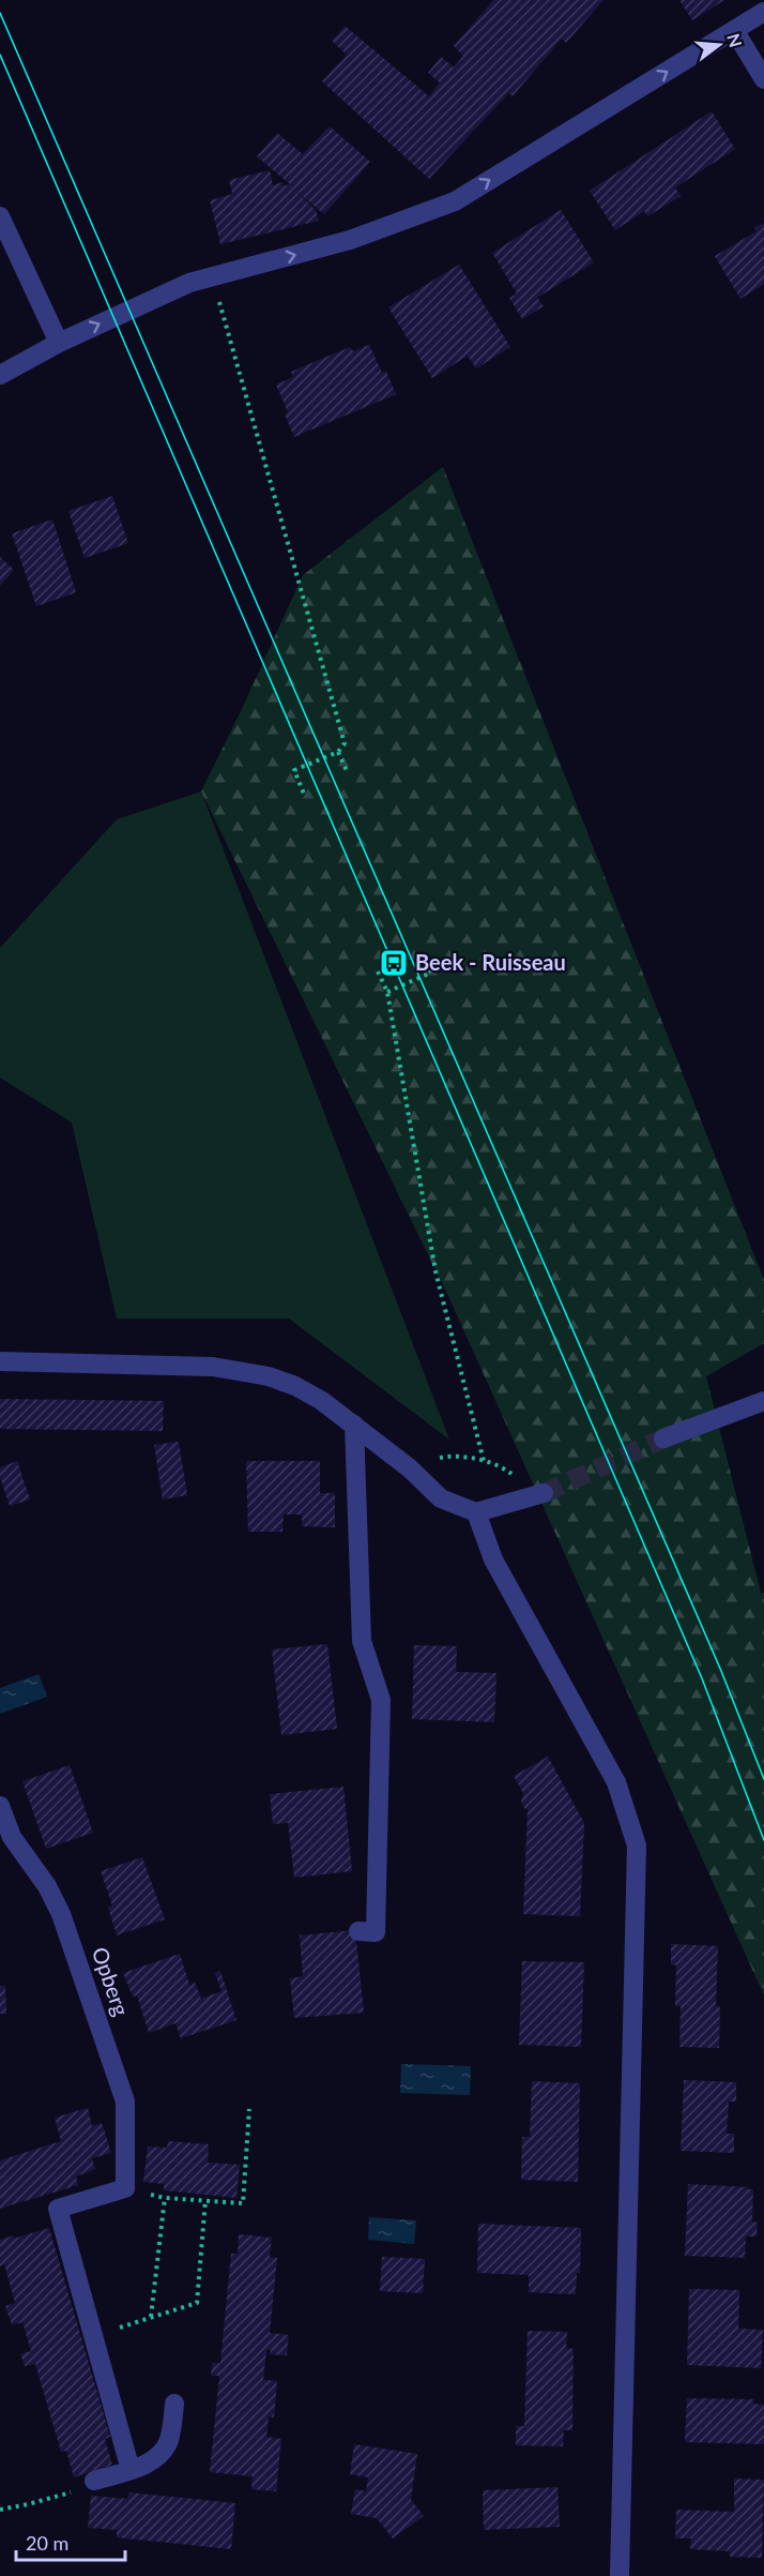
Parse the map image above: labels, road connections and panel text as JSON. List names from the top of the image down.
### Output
{
  "streets": {
    "street": ["Opberg"]
  },
  "places": {
    "bus stop": ["Beek - Ruisseau"]
  },
  "scale_bar": "20 m",
  "north": "right"
}
